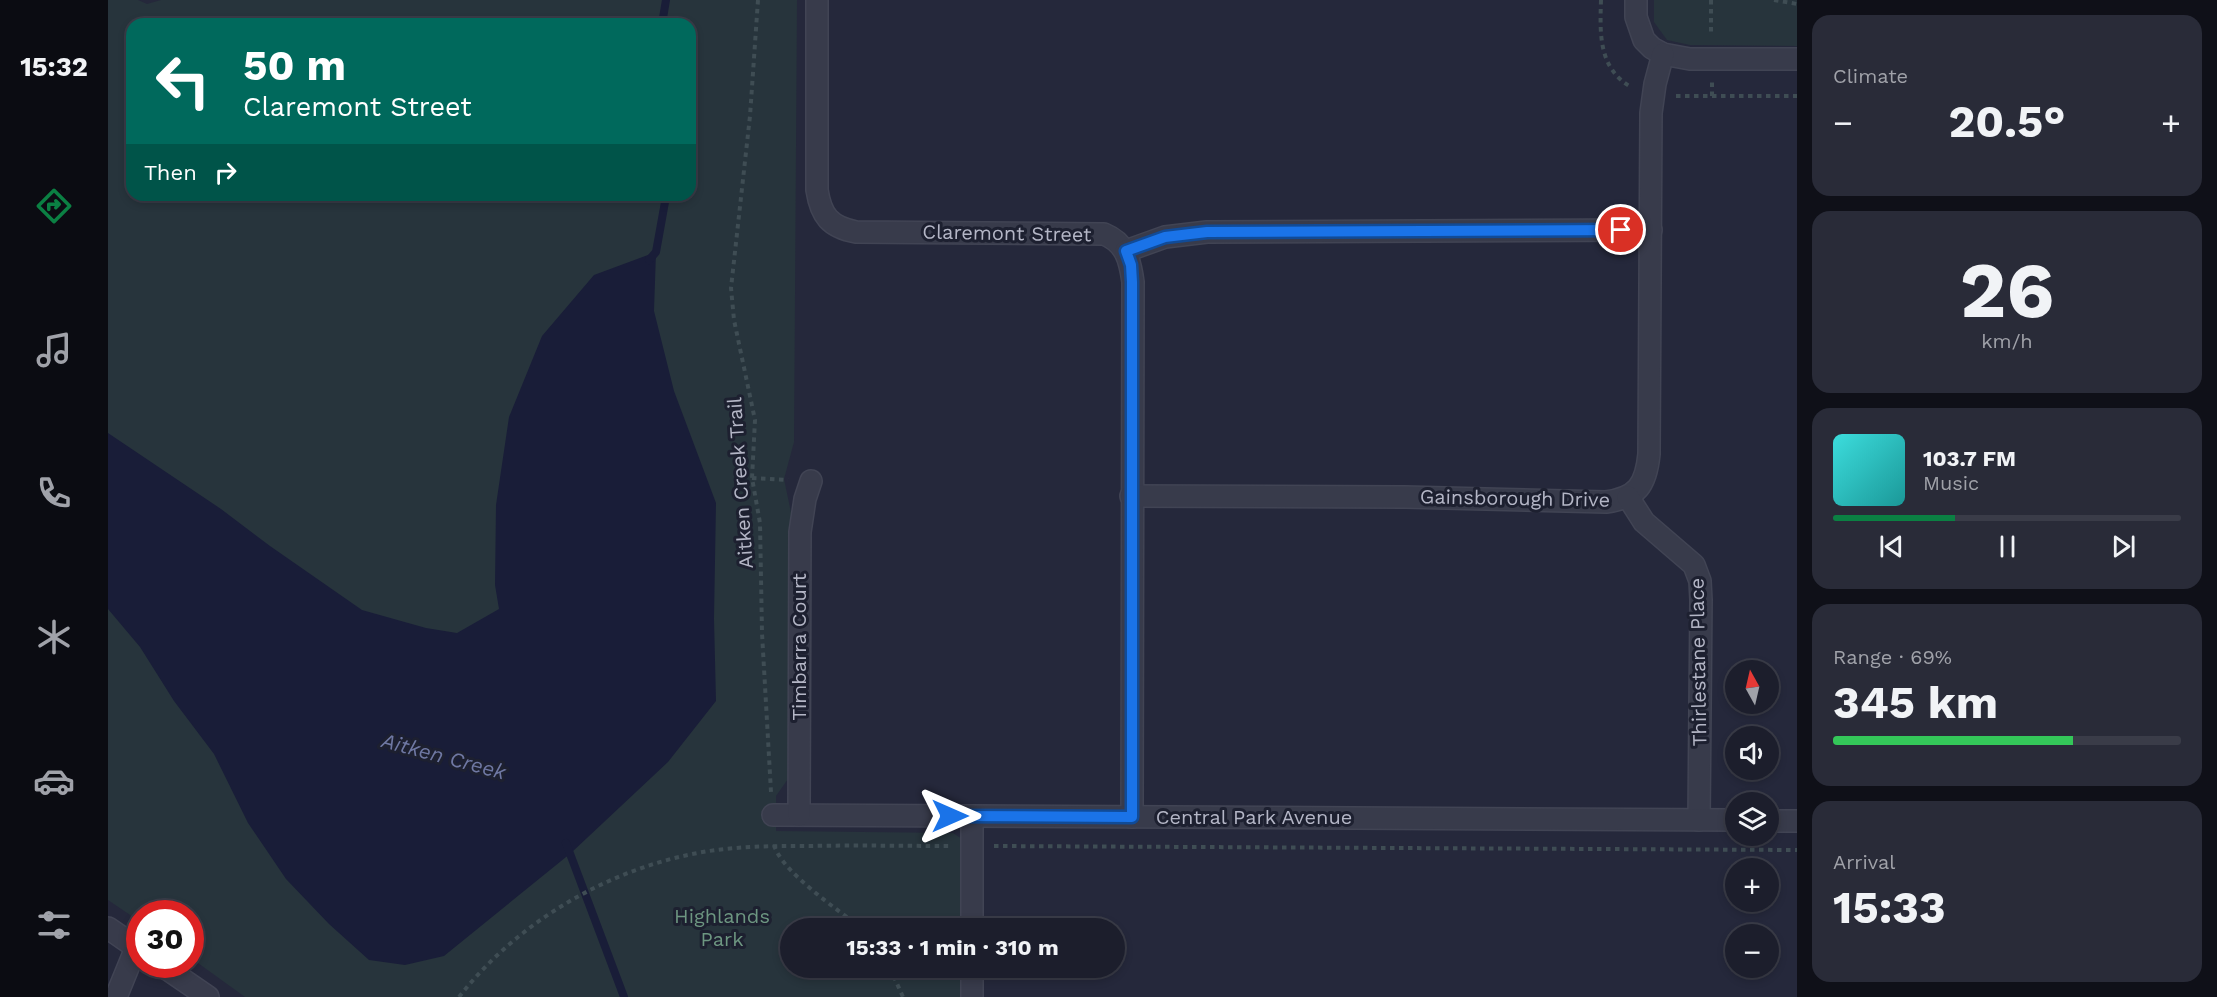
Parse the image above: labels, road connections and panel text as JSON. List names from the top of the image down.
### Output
{
  "streets": {
    "street": [
      "Claremont Street",
      "Gainsborough Drive",
      "Timbarra Court",
      "Thirlestane Place",
      "Central Park Avenue"
    ],
    "path": ["Aitken Creek Trail"]
  },
  "crossings": [
    ["Aitken Creek Trail", "Central Park Avenue"],
    ["Gainsborough Drive", "Thirlestane Place"],
    ["Timbarra Court", "Central Park Avenue"],
    ["Thirlestane Place", "Central Park Avenue"]
  ],
  "water": ["Aitken Creek"],
  "parks": ["Highlands Park"],
  "north": "top",
  "page": {
    "tabs": "15:32",
    "tile": [
      "Climate",
      ["26", "km/h"],
      ["Range · 69%", "345 km"],
      ["Arrival", "15:33"]
    ],
    "turn": ["50 m", "Claremont Street"],
    "heat": ["−", "20.5°", "+"],
    "then": "Then",
    "song": ["103.7 FM", "Music"],
    "map_buttons": ["+", "−"],
    "limit": "30",
    "trip": "15:33 · 1 min · 310 m"
  }
}
